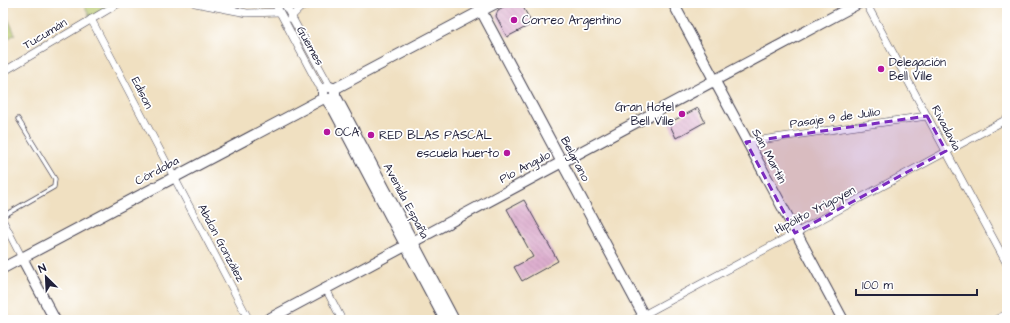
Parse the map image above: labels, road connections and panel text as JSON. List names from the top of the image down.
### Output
{
  "streets": {
    "street": [
      "Tucumán",
      "Güemes",
      "Edison",
      "Pasaje 9 de Julio",
      "Rivadavia",
      "San Martín",
      "Belgrano",
      "Pío Angulo",
      "Córdoba",
      "Avenida España",
      "Hipólito Yrigoyen",
      "Abdon González"
    ]
  },
  "crossings": [
    ["Tucumán", "Edison"],
    ["Güemes", "Córdoba"],
    ["Güemes", "Avenida España"],
    ["Edison", "Córdoba"],
    ["Edison", "Abdon González"],
    ["Pasaje 9 de Julio", "Rivadavia"],
    ["Pasaje 9 de Julio", "San Martín"],
    ["Rivadavia", "Hipólito Yrigoyen"],
    ["San Martín", "Pío Angulo"],
    ["San Martín", "Hipólito Yrigoyen"],
    ["Belgrano", "Pío Angulo"],
    ["Belgrano", "Córdoba"],
    ["Belgrano", "Hipólito Yrigoyen"],
    ["Pío Angulo", "Avenida España"],
    ["Córdoba", "Avenida España"],
    ["Córdoba", "Abdon González"]
  ],
  "places": [
    "Correo Argentino",
    "Delegación Bell Ville",
    "Gran Hotel Bell Ville",
    "OCA",
    "RED BLAS PASCAL",
    "escuela huerto"
  ],
  "scale_bar": "100 m",
  "north": "top left"
}
